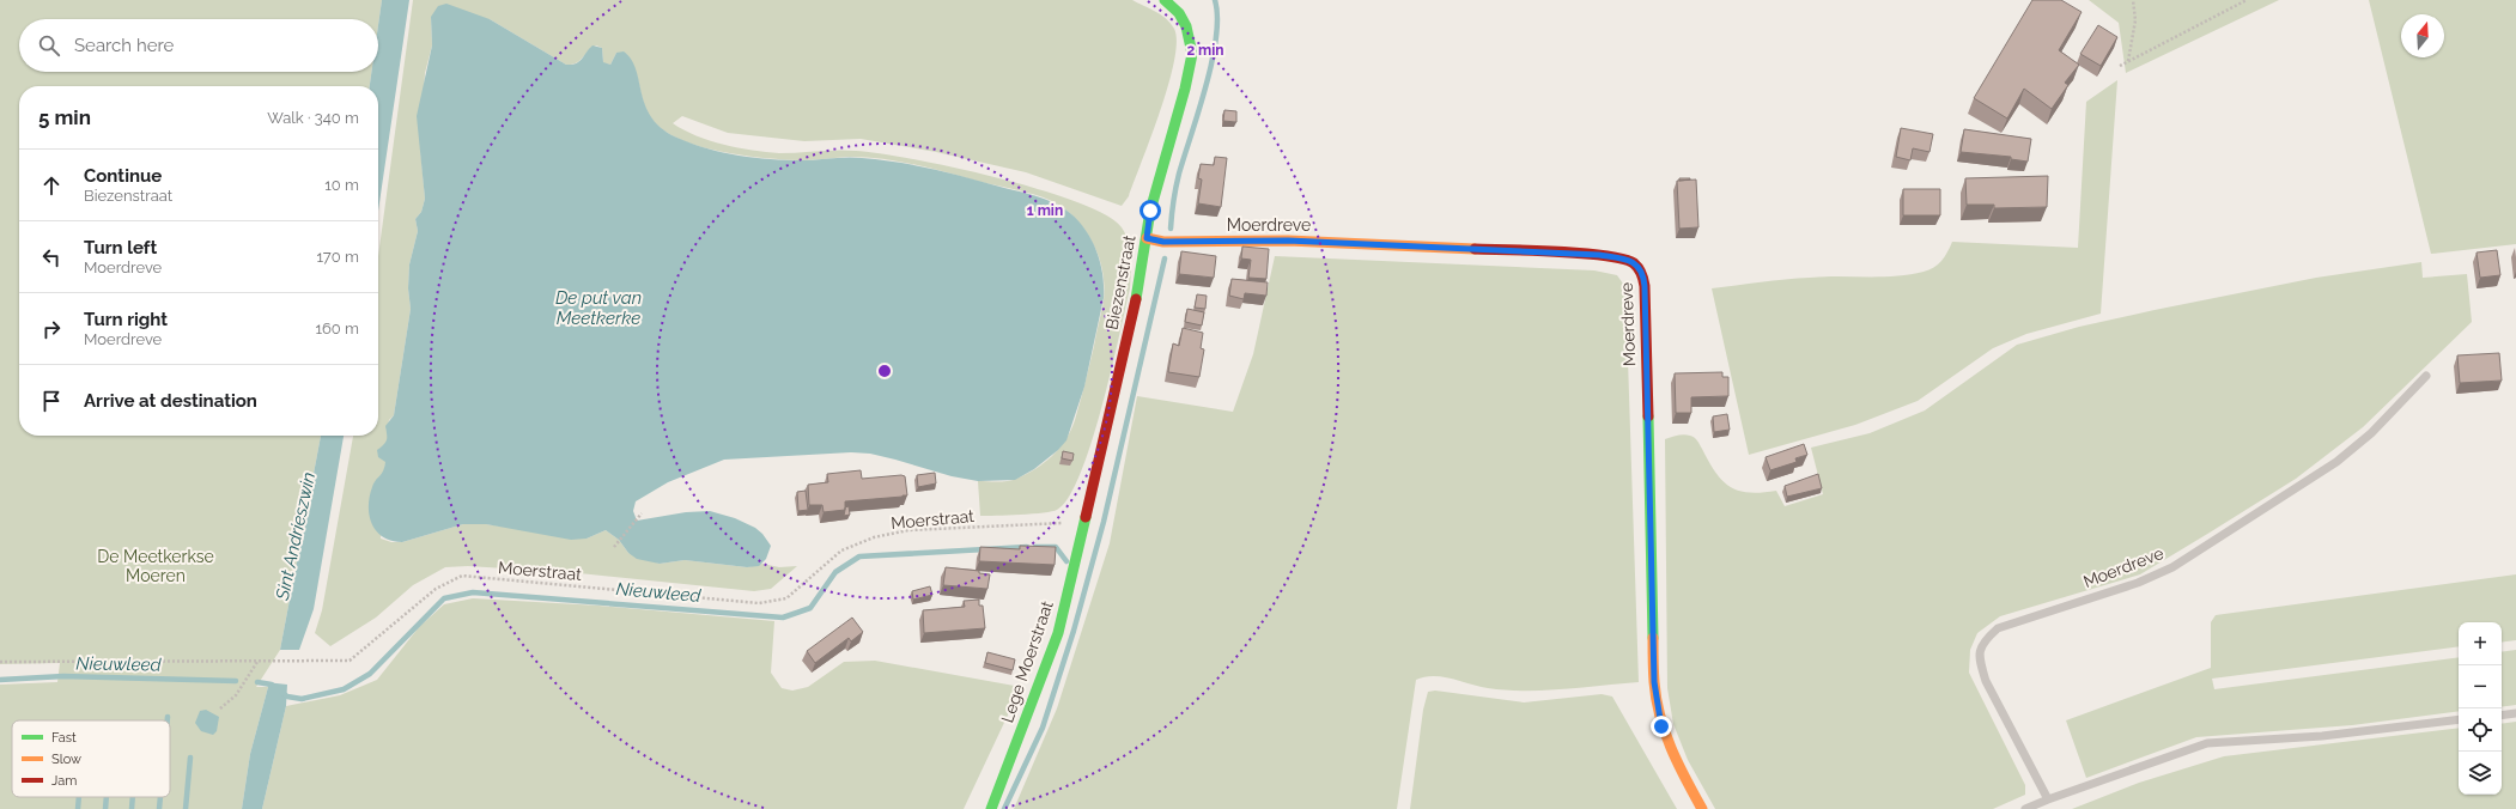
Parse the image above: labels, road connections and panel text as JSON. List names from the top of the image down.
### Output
{
  "streets": {
    "street": ["Moerdreve", "Biezenstraat", "Lege Moerstraat"],
    "path": ["Moerstraat"]
  },
  "crossings": [
    ["Moerdreve", "Biezenstraat"],
    ["Biezenstraat", "Moerstraat"],
    ["Biezenstraat", "Lege Moerstraat"],
    ["Moerstraat", "Lege Moerstraat"]
  ],
  "water": ["De put van Meetkerke", "Sint Andrieszwin", "Nieuwleed"],
  "parks": ["De Meetkerkse Moeren"],
  "legend": ["Fast", "Slow", "Jam"],
  "north": "top",
  "page": {
    "search": "Search here",
    "heading": ["5 min", "Walk · 340 m"],
    "list": [
      ["Continue", "Biezenstraat", "10 m"],
      ["Turn left", "Moerdreve", "170 m"],
      ["Turn right", "Moerdreve", "160 m"],
      "Arrive at destination"
    ],
    "map_buttons": ["+", "−"]
  },
  "rings": ["2 min", "1 min"]
}
